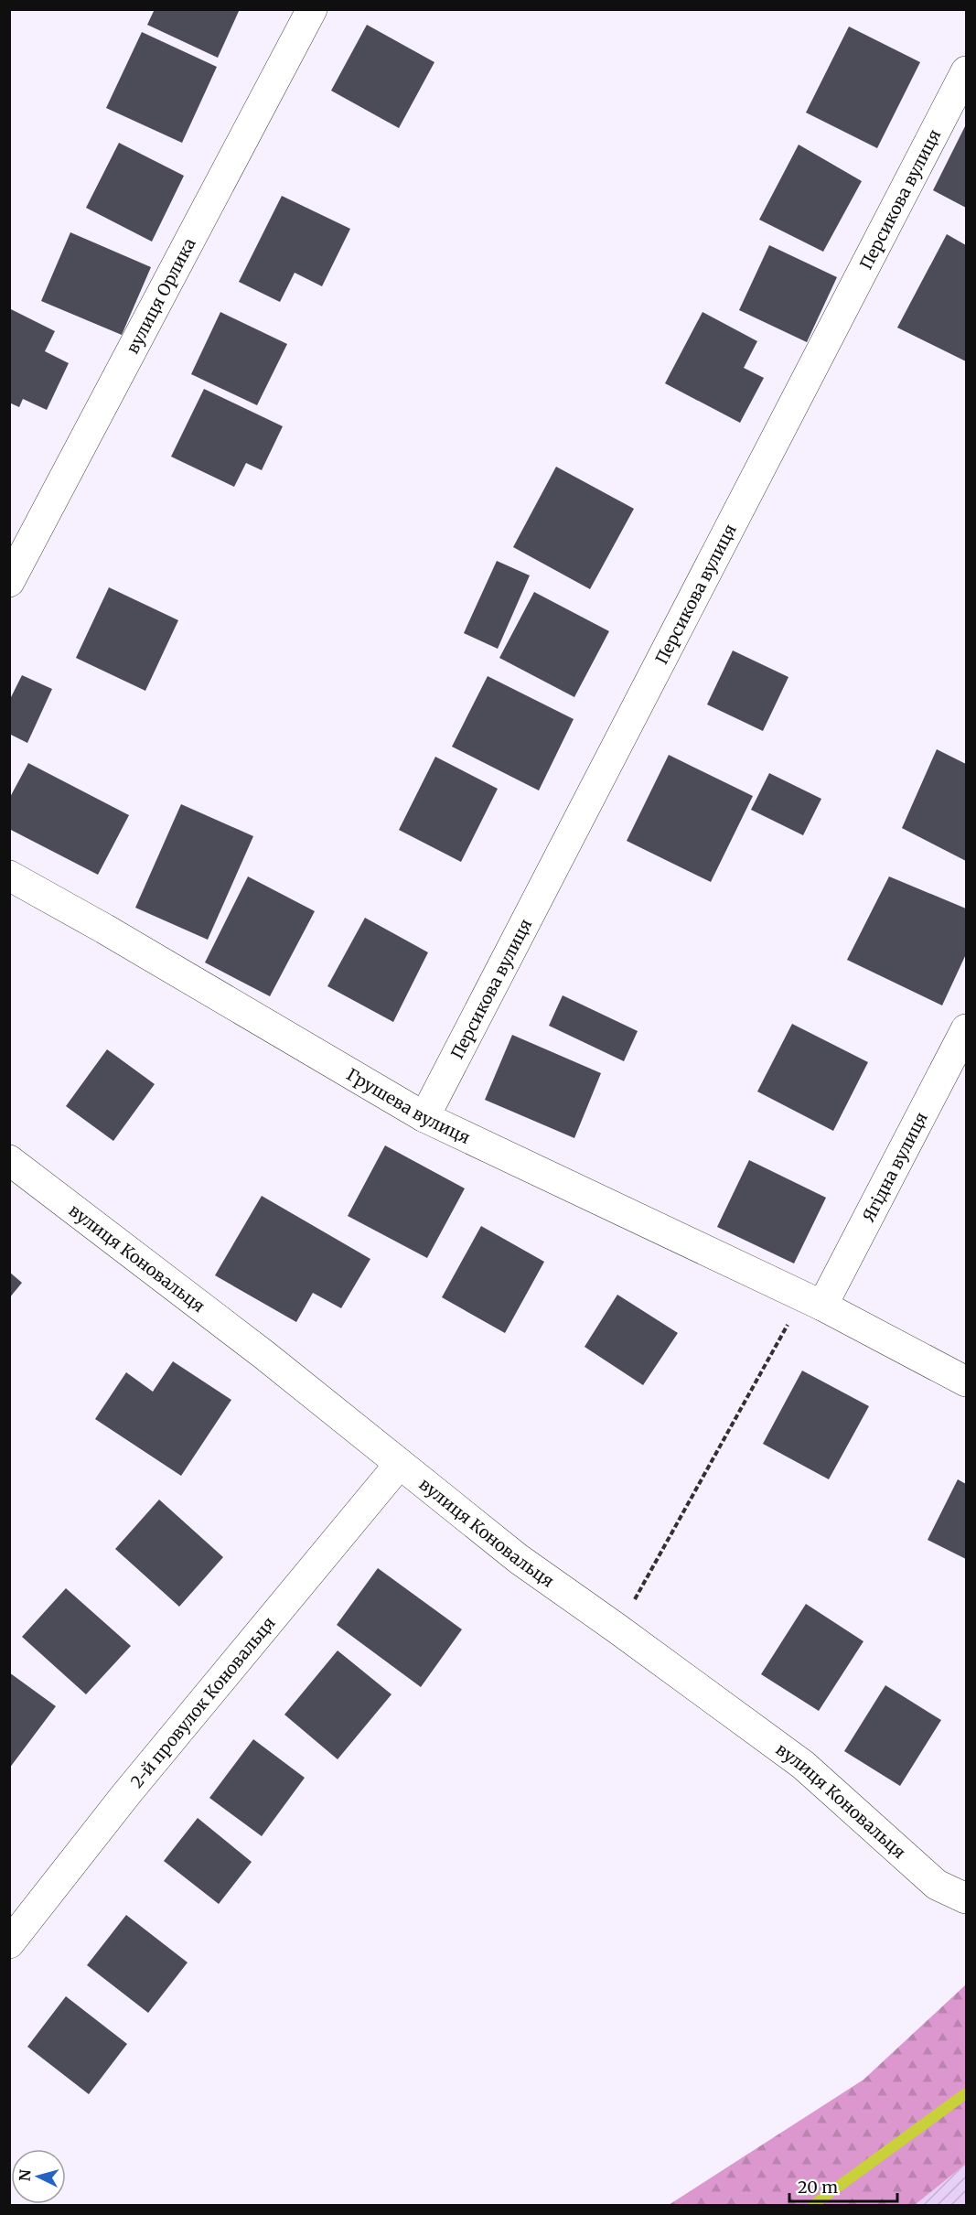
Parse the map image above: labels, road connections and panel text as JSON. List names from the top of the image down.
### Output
{
  "streets": {
    "street": [
      "Персикова вулиця",
      "вулиця Орлика",
      "Грушева вулиця",
      "Ягідна вулиця",
      "вулиця Коновальця",
      "2-й провулок Коновальця"
    ]
  },
  "crossings": [
    ["Персикова вулиця", "Грушева вулиця"],
    ["Грушева вулиця", "Ягідна вулиця"],
    ["вулиця Коновальця", "2-й провулок Коновальця"]
  ],
  "scale_bar": "20 m",
  "north": "left"
}
